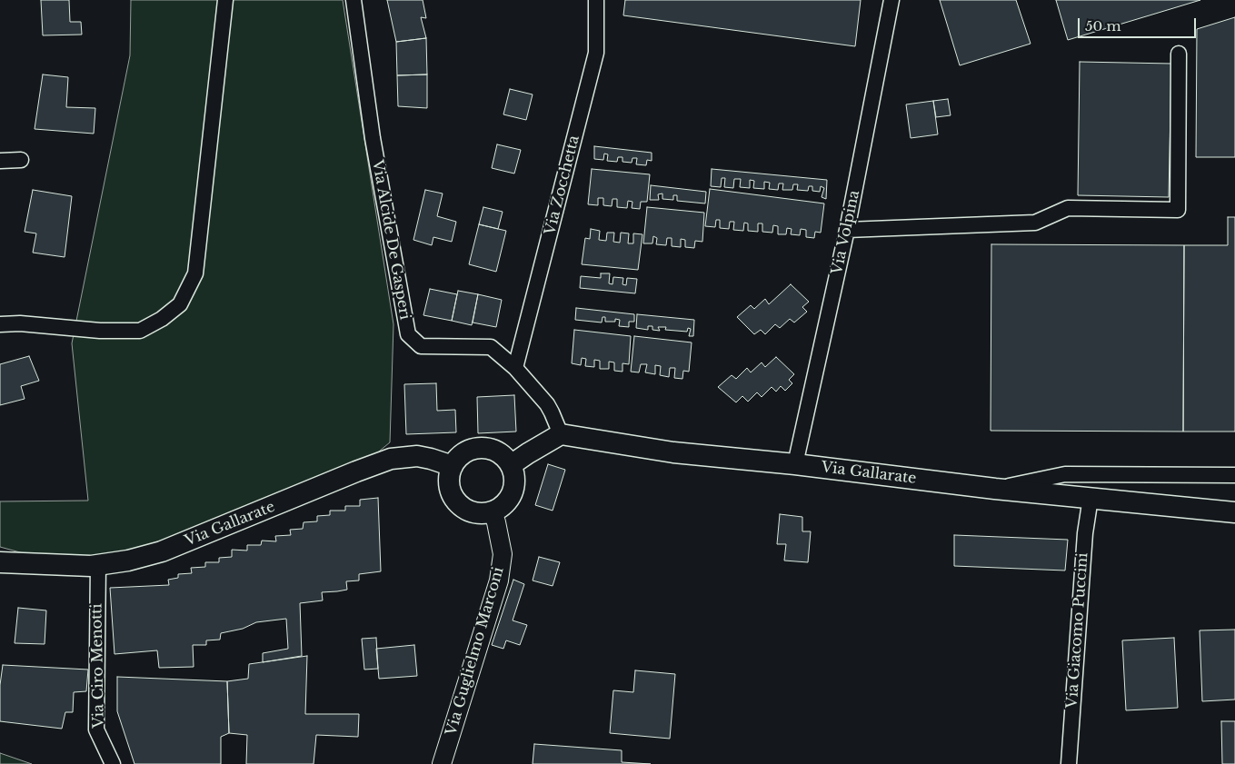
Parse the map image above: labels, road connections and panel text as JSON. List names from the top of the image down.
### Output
{
  "streets": {
    "main road": ["Via Gallarate"],
    "street": [
      "Via Zocchetta",
      "Via Volpina",
      "Via Alcide De Gasperi",
      "Via Giacomo Puccini",
      "Via Guglielmo Marconi",
      "Via Ciro Menotti"
    ]
  },
  "crossings": [
    ["Via Zocchetta", "Via Alcide De Gasperi"],
    ["Via Volpina", "Via Gallarate"],
    ["Via Alcide De Gasperi", "Via Gallarate"],
    ["Via Gallarate", "Via Giacomo Puccini"],
    ["Via Gallarate", "Via Guglielmo Marconi"],
    ["Via Gallarate", "Via Ciro Menotti"]
  ],
  "scale_bar": "50 m"
}
